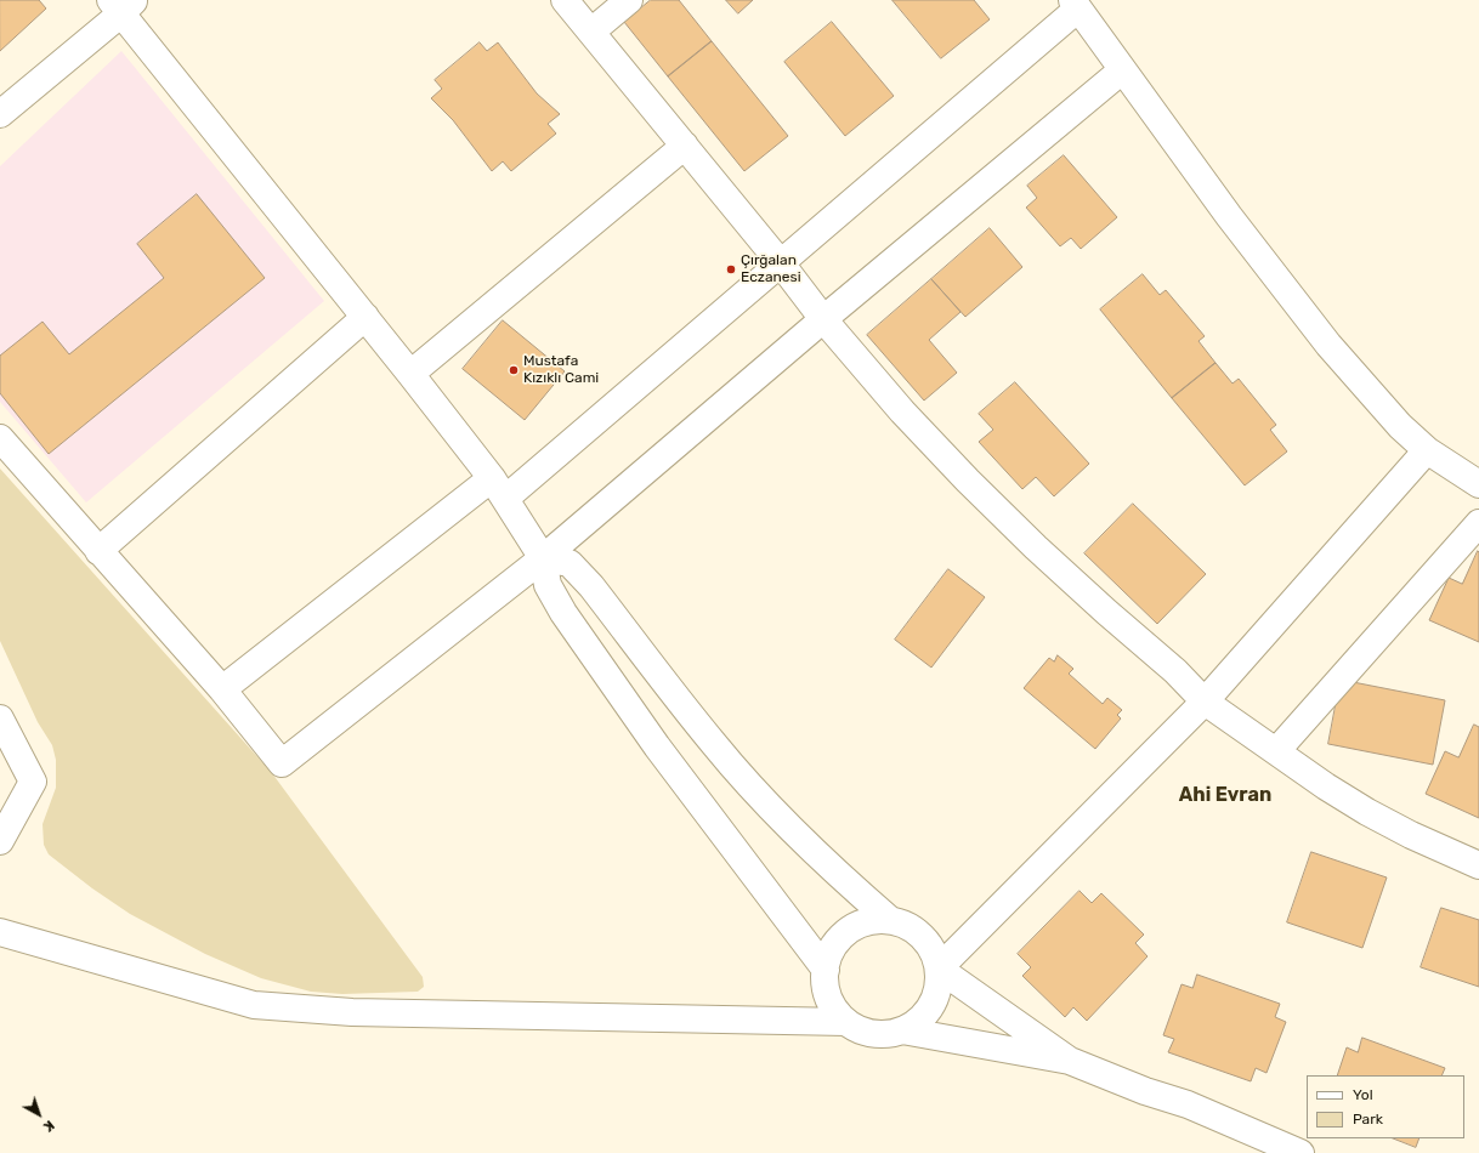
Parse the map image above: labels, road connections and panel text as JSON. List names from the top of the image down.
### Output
{
  "districts": ["Ahi Evran"],
  "places": ["Çırğalan Eczanesi", "Mustafa Kızıklı Cami"],
  "legend": ["Yol", "Park"],
  "north": "bottom right"
}
